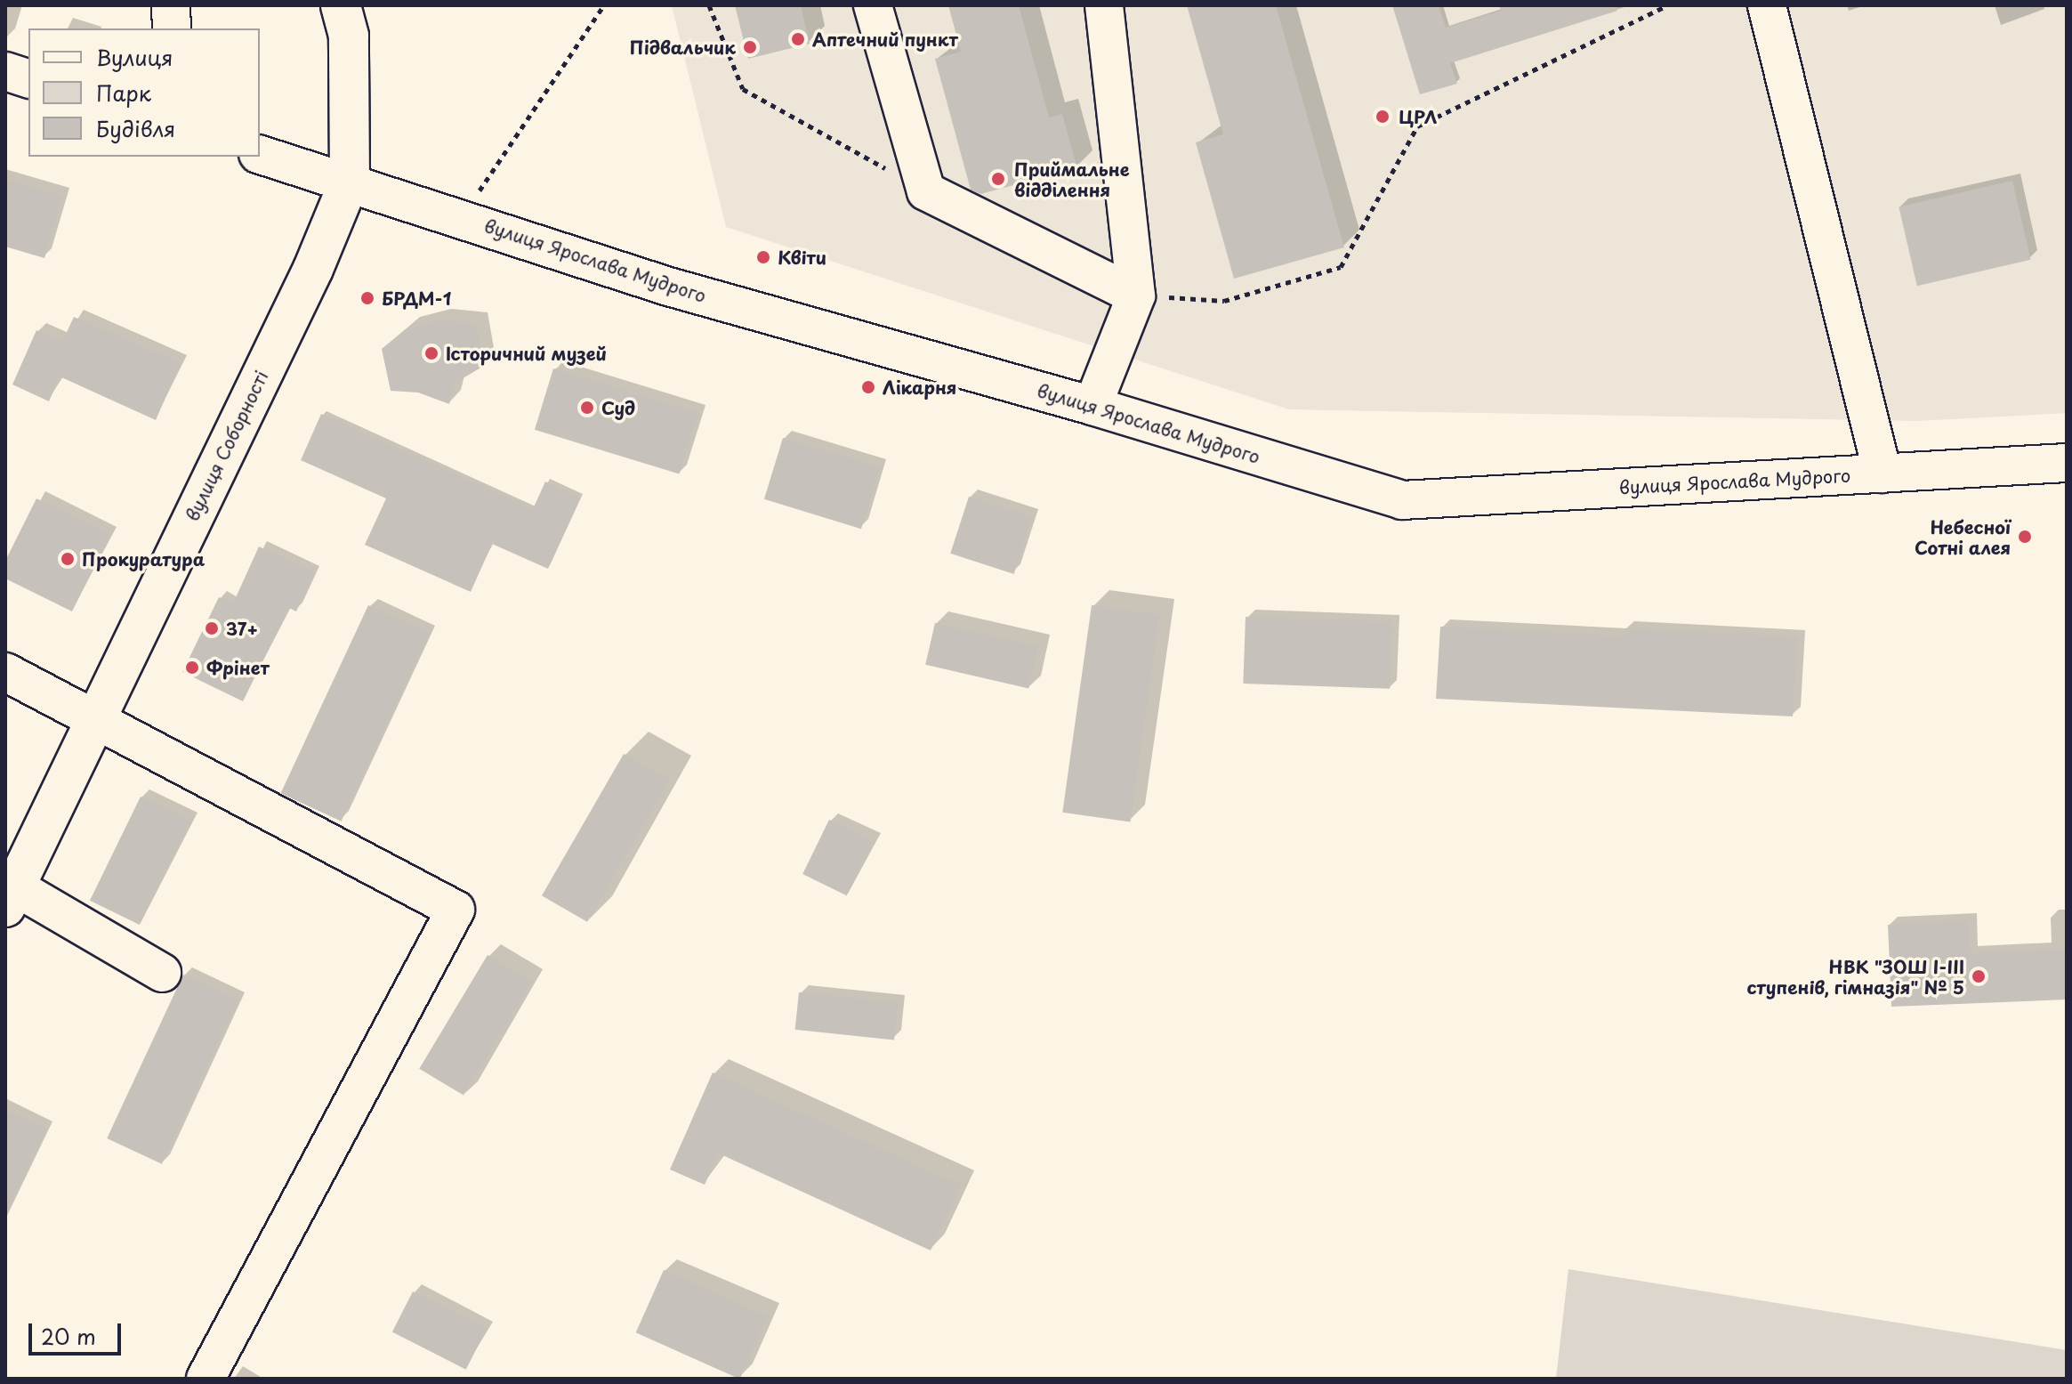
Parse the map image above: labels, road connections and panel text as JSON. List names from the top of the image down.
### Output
{
  "streets": {
    "main road": ["вулиця Соборності"],
    "street": ["вулиця Ярослава Мудрого"]
  },
  "crossings": [
    ["вулиця Ярослава Мудрого", "вулиця Соборності"]
  ],
  "places": [
    "Аптечний пункт",
    "Підвальчик",
    "ЦРЛ",
    "Приймальне відділення",
    "Квіти",
    "БРДМ-1",
    "Історичний музей",
    "Лікарня",
    "Суд",
    "Небесної Сотні алея",
    "Прокуратура",
    "37+",
    "Фрінет",
    "НВК \"ЗОШ І-ІІІ ступенів, гімназія\" № 5"
  ],
  "legend": ["Вулиця", "Парк", "Будівля"],
  "scale_bar": "20 m"
}
